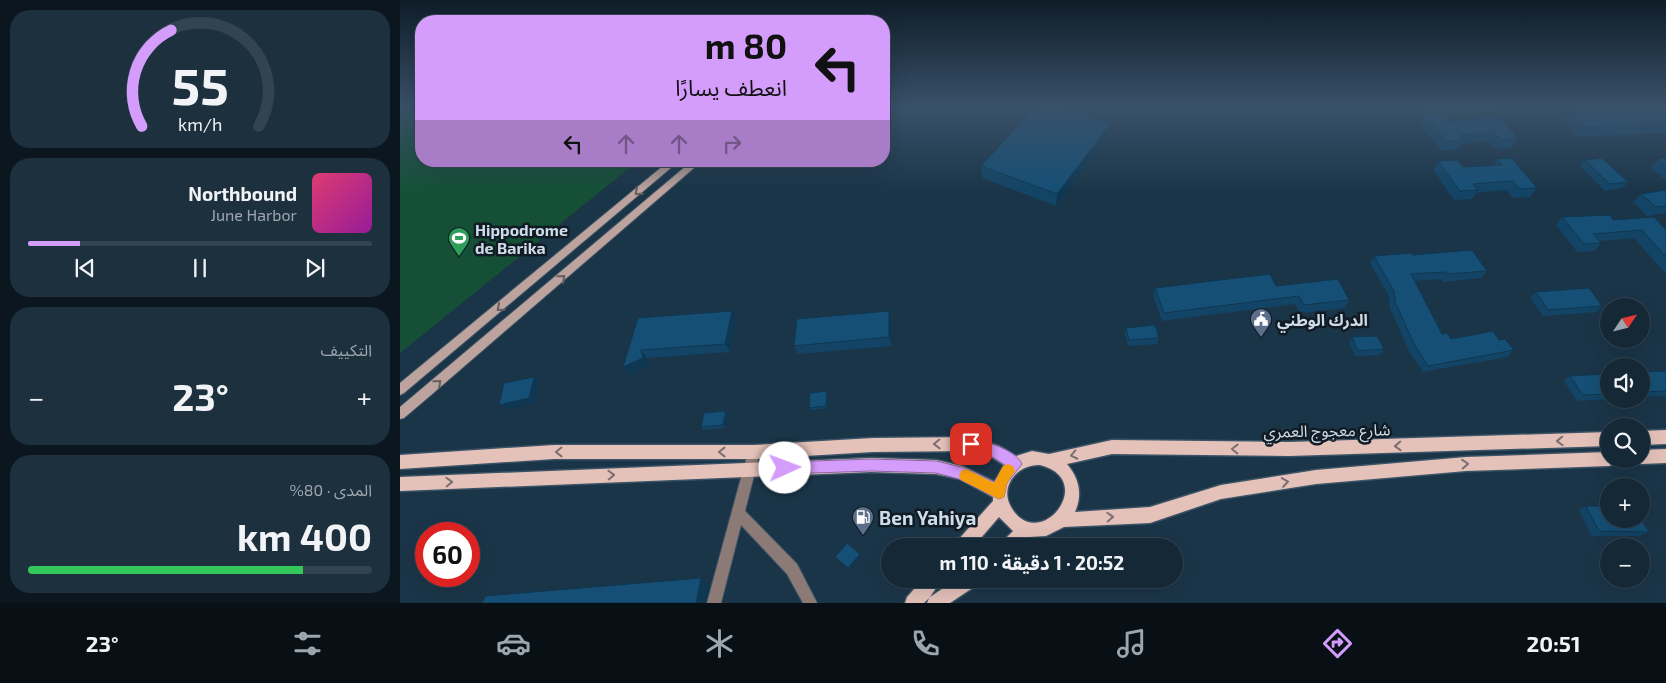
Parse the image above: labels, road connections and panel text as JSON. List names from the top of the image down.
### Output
{
  "streets": {
    "main road": ["شارع معجوج العمري"]
  },
  "places": {
    "sports": ["Hippodrome de Barika"],
    "public building": ["الدرك الوطني"],
    "fuel station": ["Ben Yahiya"]
  },
  "north": "top right",
  "page": {
    "turn": ["80 m", "انعطف يسارًا"],
    "song": ["Northbound", "June Harbor"],
    "map_buttons": ["+", "−"],
    "tile": [
      "التكييف",
      ["المدى · 80%", "400 km"]
    ],
    "heat": ["−", "23°", "+"],
    "limit": "60",
    "trip": "20:52 · 1 دقيقة · 110 m",
    "tabs": ["20:51", "23°"],
    "gauge": ["55", "km/h"]
  }
}
